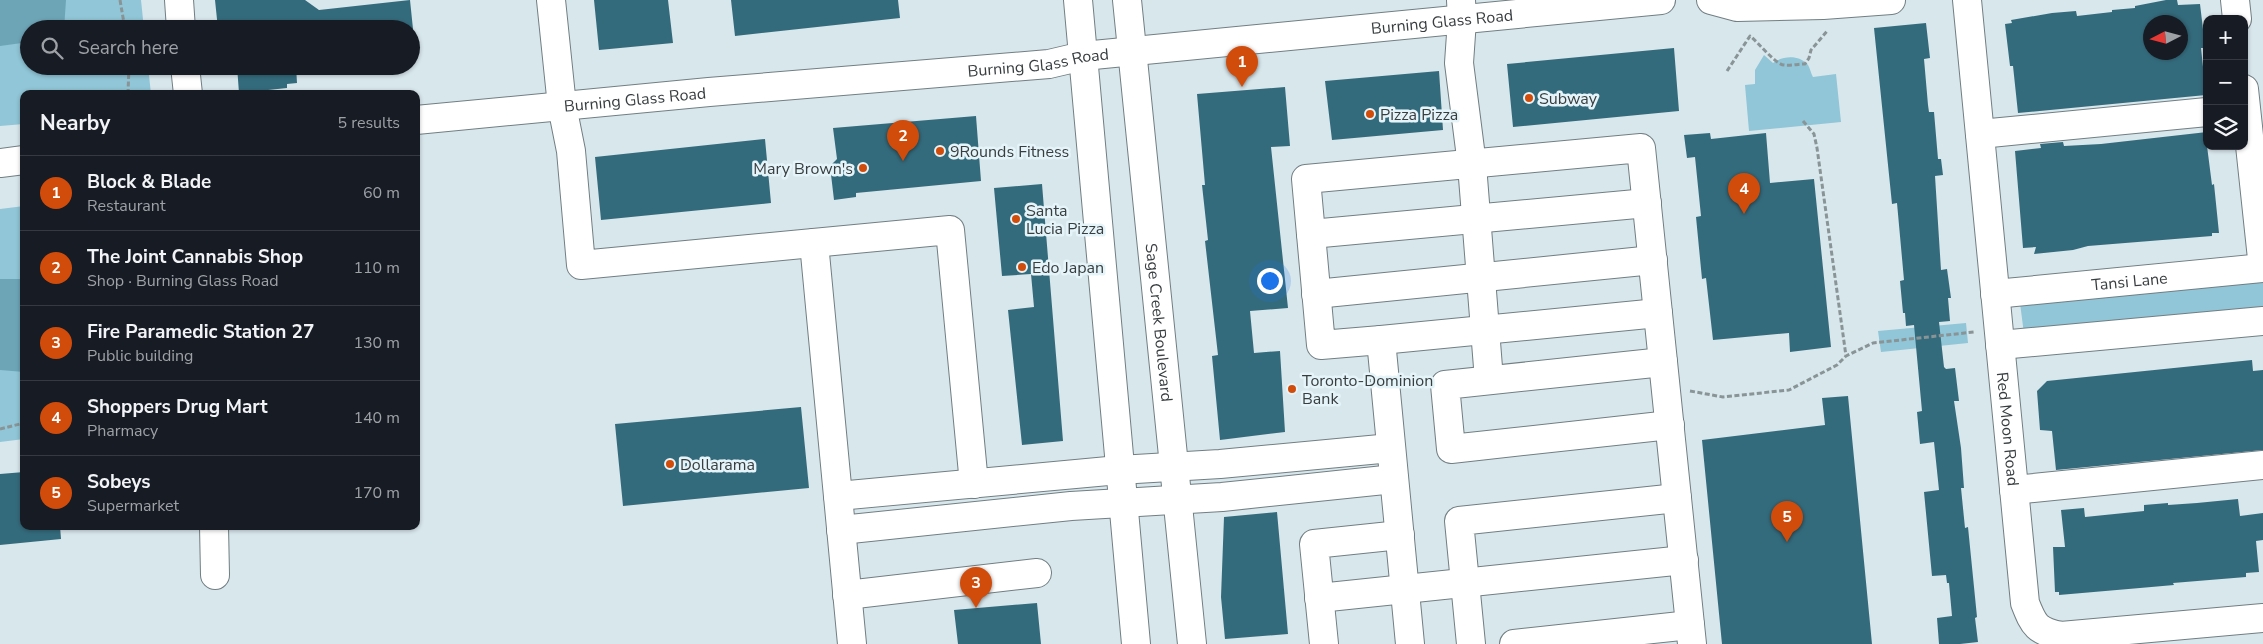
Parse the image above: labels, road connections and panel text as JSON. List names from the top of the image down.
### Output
{
  "streets": {
    "street": [
      "Burning Glass Road",
      "Tansi Lane",
      "Sage Creek Boulevard",
      "Red Moon Road"
    ]
  },
  "crossings": [
    ["Burning Glass Road", "Sage Creek Boulevard"],
    ["Tansi Lane", "Red Moon Road"]
  ],
  "places": [
    "Subway",
    "Pizza Pizza",
    "9Rounds Fitness",
    "Mary Brown's",
    "Santa Lucia Pizza",
    "Edo Japan",
    "Toronto-Dominion Bank",
    "Dollarama"
  ],
  "north": "left",
  "page": {
    "map_buttons": ["+", "−"],
    "search": "Search here",
    "pins": [
      "1",
      "2",
      "4",
      "5",
      "3"
    ],
    "heading": ["Nearby", "5 results"],
    "list": [
      {
        "mark": "1",
        "name": "Block & Blade",
        "note": "Restaurant",
        "value": "60 m"
      },
      {
        "mark": "2",
        "name": "The Joint Cannabis Shop",
        "note": "Shop · Burning Glass Road",
        "value": "110 m"
      },
      {
        "mark": "3",
        "name": "Fire Paramedic Station 27",
        "note": "Public building",
        "value": "130 m"
      },
      {
        "mark": "4",
        "name": "Shoppers Drug Mart",
        "note": "Pharmacy",
        "value": "140 m"
      },
      {
        "mark": "5",
        "name": "Sobeys",
        "note": "Supermarket",
        "value": "170 m"
      }
    ]
  }
}
